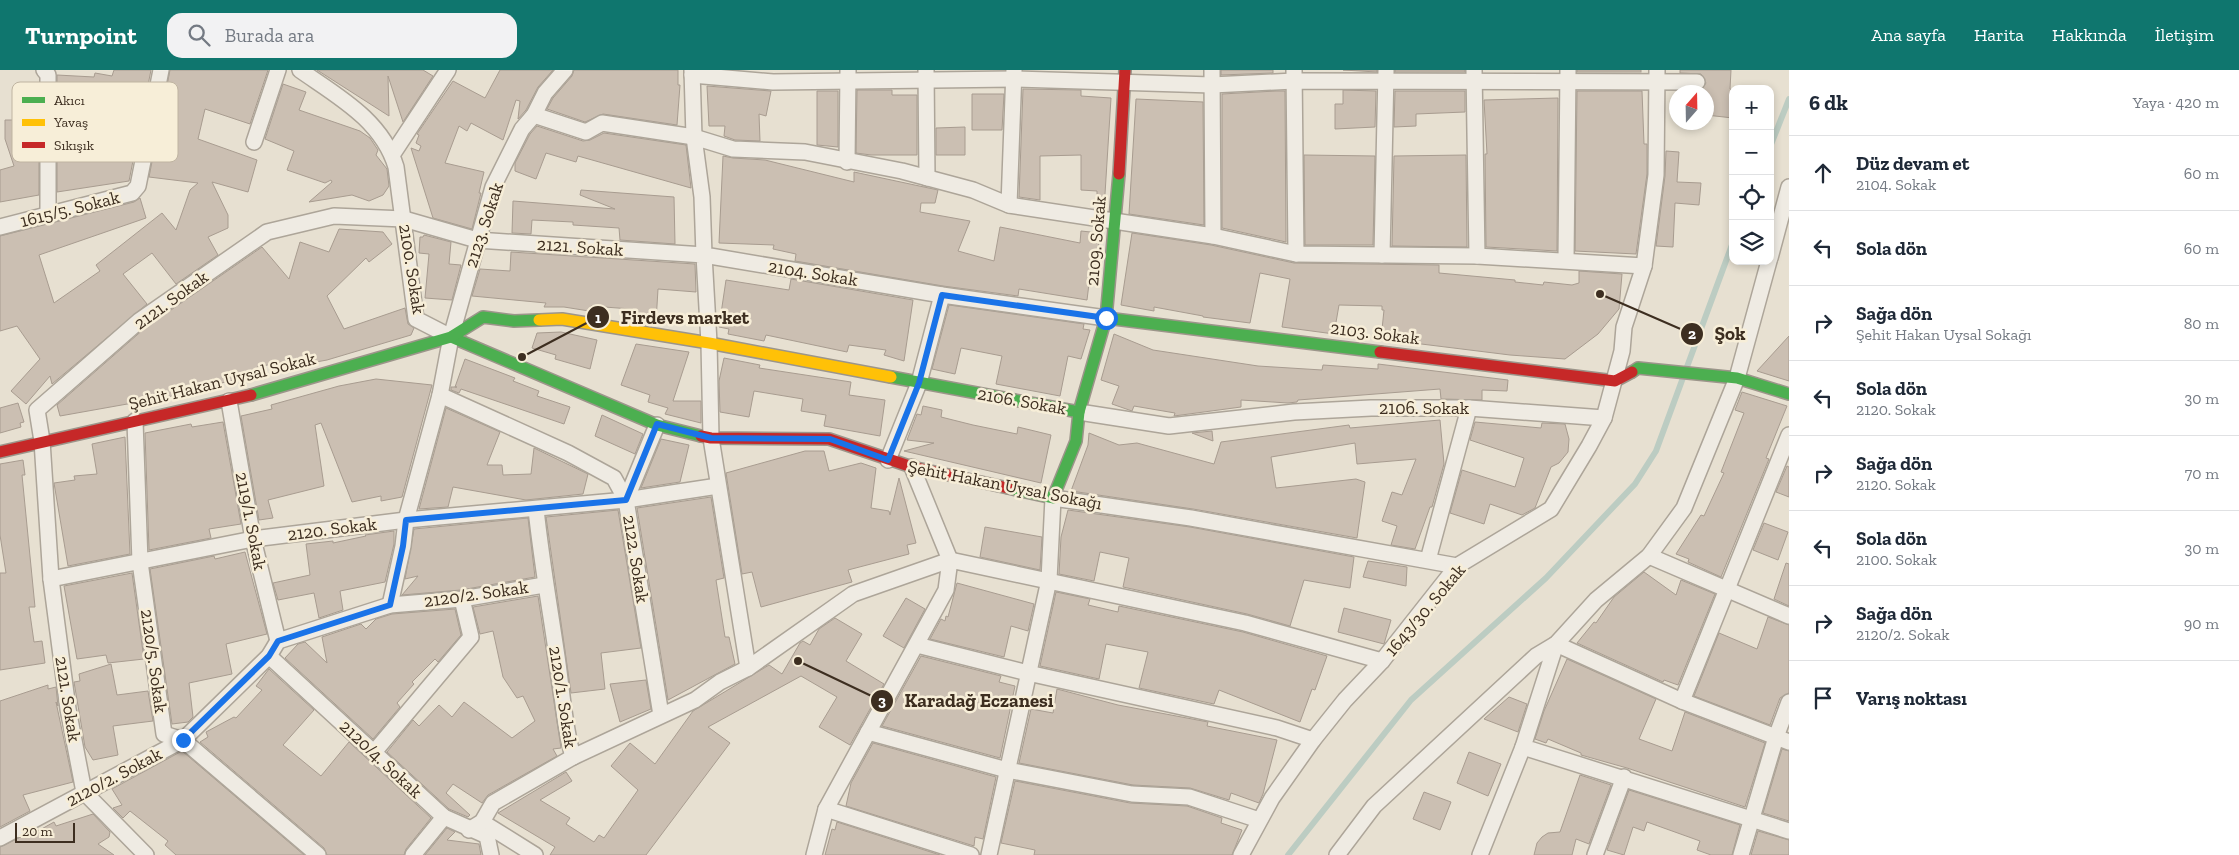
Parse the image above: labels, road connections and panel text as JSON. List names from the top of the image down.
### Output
{
  "streets": {
    "main road": [
      "2109. Sokak",
      "2103. Sokak",
      "Şehit Hakan Uysal Sokak",
      "2106. Sokak",
      "Şehit Hakan Uysal Sokağı"
    ],
    "street": [
      "1615/5. Sokak",
      "2123. Sokak",
      "2121. Sokak",
      "2100. Sokak",
      "2104. Sokak",
      "2119/1. Sokak",
      "2120. Sokak",
      "2122. Sokak",
      "2120/2. Sokak",
      "1643/30. Sokak",
      "2120/5. Sokak",
      "2120/1. Sokak",
      "2120/4. Sokak"
    ]
  },
  "crossings": [
    ["2123. Sokak", "2121. Sokak"],
    ["2123. Sokak", "2100. Sokak"],
    ["2123. Sokak", "Şehit Hakan Uysal Sokak"],
    ["2123. Sokak", "2106. Sokak"],
    ["2123. Sokak", "Şehit Hakan Uysal Sokağı"],
    ["2109. Sokak", "2104. Sokak"],
    ["2109. Sokak", "2103. Sokak"],
    ["2109. Sokak", "2106. Sokak"],
    ["2109. Sokak", "Şehit Hakan Uysal Sokağı"],
    ["2121. Sokak", "2100. Sokak"],
    ["2121. Sokak", "2104. Sokak"],
    ["2121. Sokak", "Şehit Hakan Uysal Sokak"],
    ["2121. Sokak", "2120. Sokak"],
    ["2121. Sokak", "2120/2. Sokak"],
    ["2100. Sokak", "Şehit Hakan Uysal Sokak"],
    ["2100. Sokak", "2106. Sokak"],
    ["2100. Sokak", "Şehit Hakan Uysal Sokağı"],
    ["2104. Sokak", "2103. Sokak"],
    ["2103. Sokak", "1643/30. Sokak"],
    ["Şehit Hakan Uysal Sokak", "2106. Sokak"],
    ["Şehit Hakan Uysal Sokak", "Şehit Hakan Uysal Sokağı"],
    ["Şehit Hakan Uysal Sokak", "2119/1. Sokak"],
    ["Şehit Hakan Uysal Sokak", "2120/5. Sokak"],
    ["2106. Sokak", "Şehit Hakan Uysal Sokağı"],
    ["2106. Sokak", "1643/30. Sokak"],
    ["Şehit Hakan Uysal Sokağı", "1643/30. Sokak"],
    ["2119/1. Sokak", "2120. Sokak"],
    ["2119/1. Sokak", "2120/2. Sokak"],
    ["2120. Sokak", "2122. Sokak"],
    ["2120. Sokak", "2120/5. Sokak"],
    ["2120. Sokak", "2120/1. Sokak"],
    ["2120/2. Sokak", "2120/5. Sokak"],
    ["2120/2. Sokak", "2120/1. Sokak"],
    ["2120/2. Sokak", "2120/4. Sokak"],
    ["2120/1. Sokak", "2120/4. Sokak"]
  ],
  "places": ["Şok", "Firdevs market", "Karadağ Eczanesi"],
  "legend": ["Akıcı", "Yavaş", "Sıkışık"],
  "scale_bar": "20 m",
  "north": "top",
  "page": {
    "header": "Turnpoint",
    "search": "Burada ara",
    "nav": [
      "Ana sayfa",
      "Harita",
      "Hakkında",
      "İletişim"
    ],
    "heading": ["6 dk", "Yaya · 420 m"],
    "map_buttons": ["+", "−"],
    "list": [
      ["Düz devam et", "2104. Sokak", "60 m"],
      ["Sola dön", "60 m"],
      ["Sağa dön", "Şehit Hakan Uysal Sokağı", "80 m"],
      ["Sola dön", "2120. Sokak", "30 m"],
      ["Sağa dön", "2120. Sokak", "70 m"],
      ["Sola dön", "2100. Sokak", "30 m"],
      ["Sağa dön", "2120/2. Sokak", "90 m"],
      "Varış noktası"
    ],
    "scale": "20 m"
  }
}
